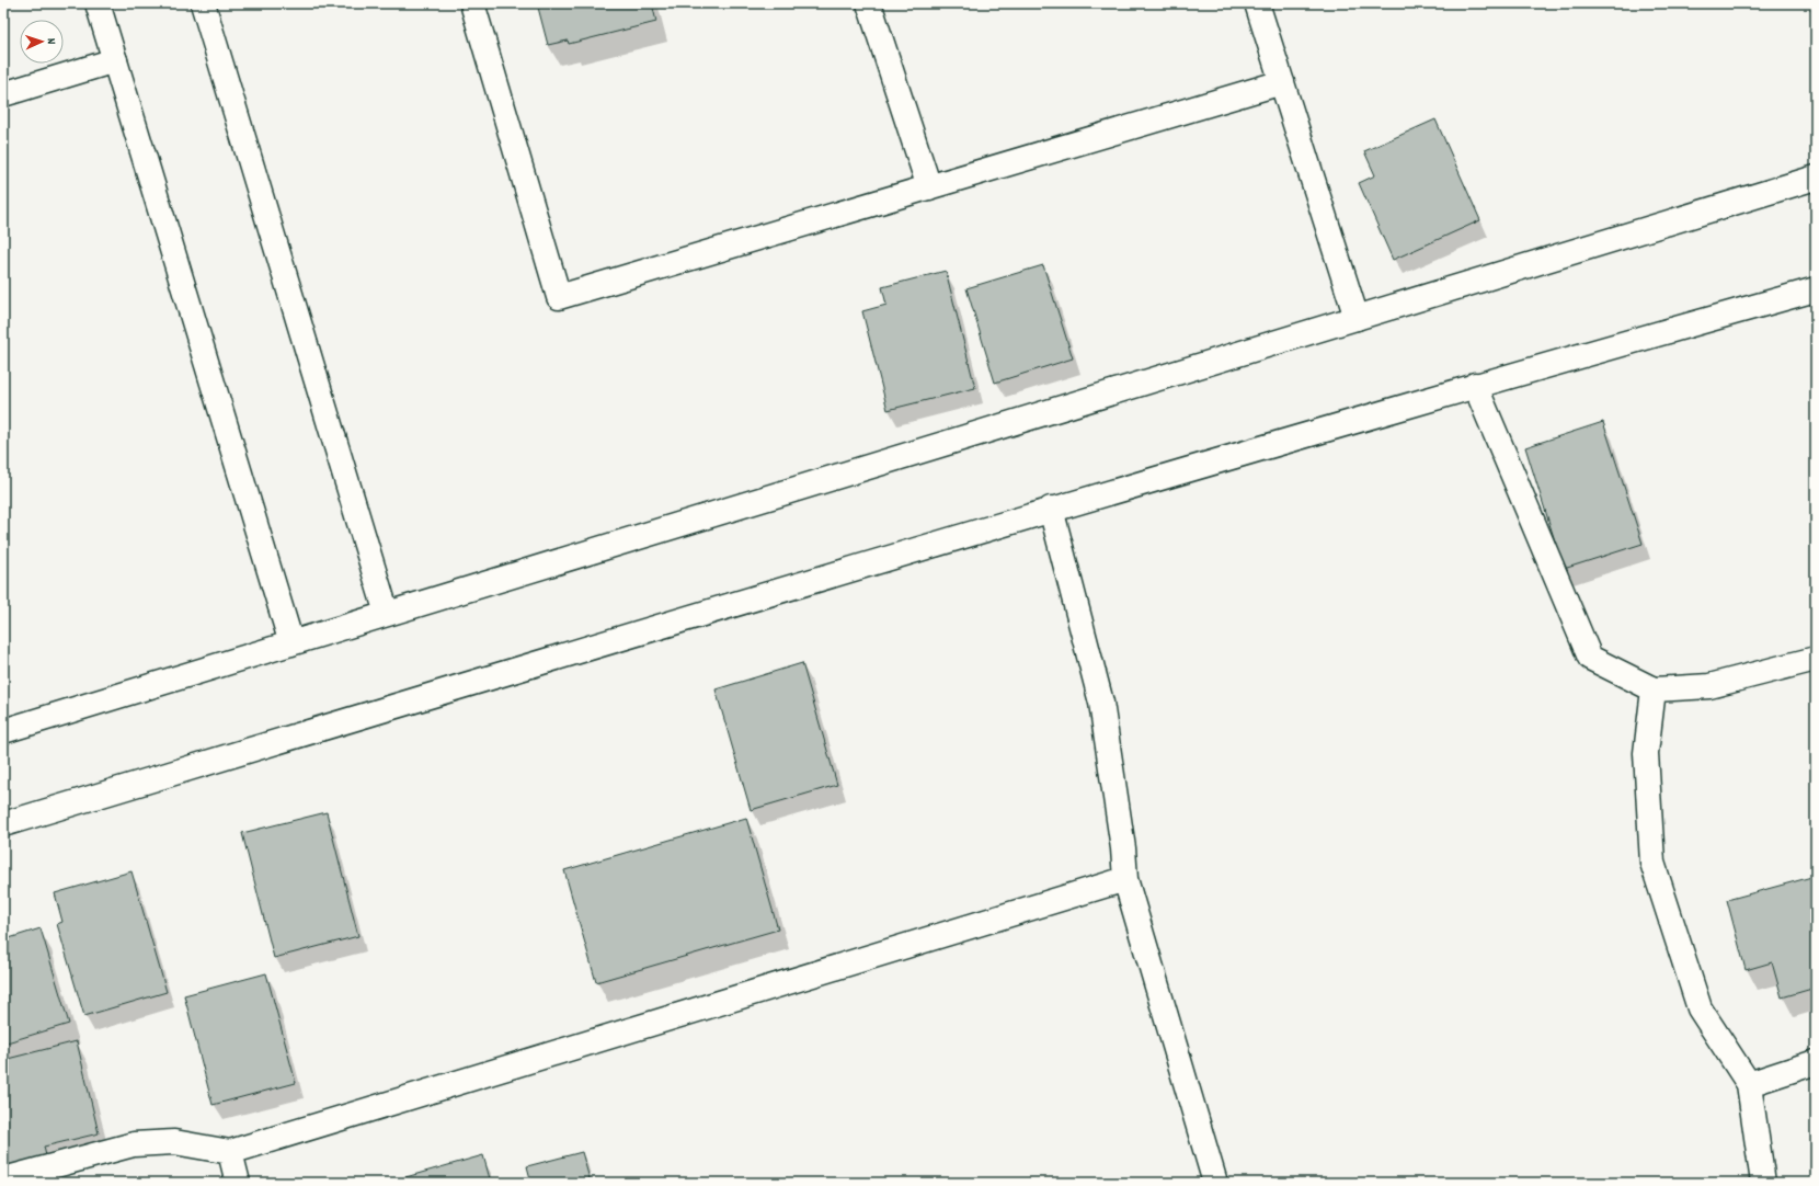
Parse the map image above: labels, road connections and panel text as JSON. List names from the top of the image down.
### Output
{
  "north": "right"
}
